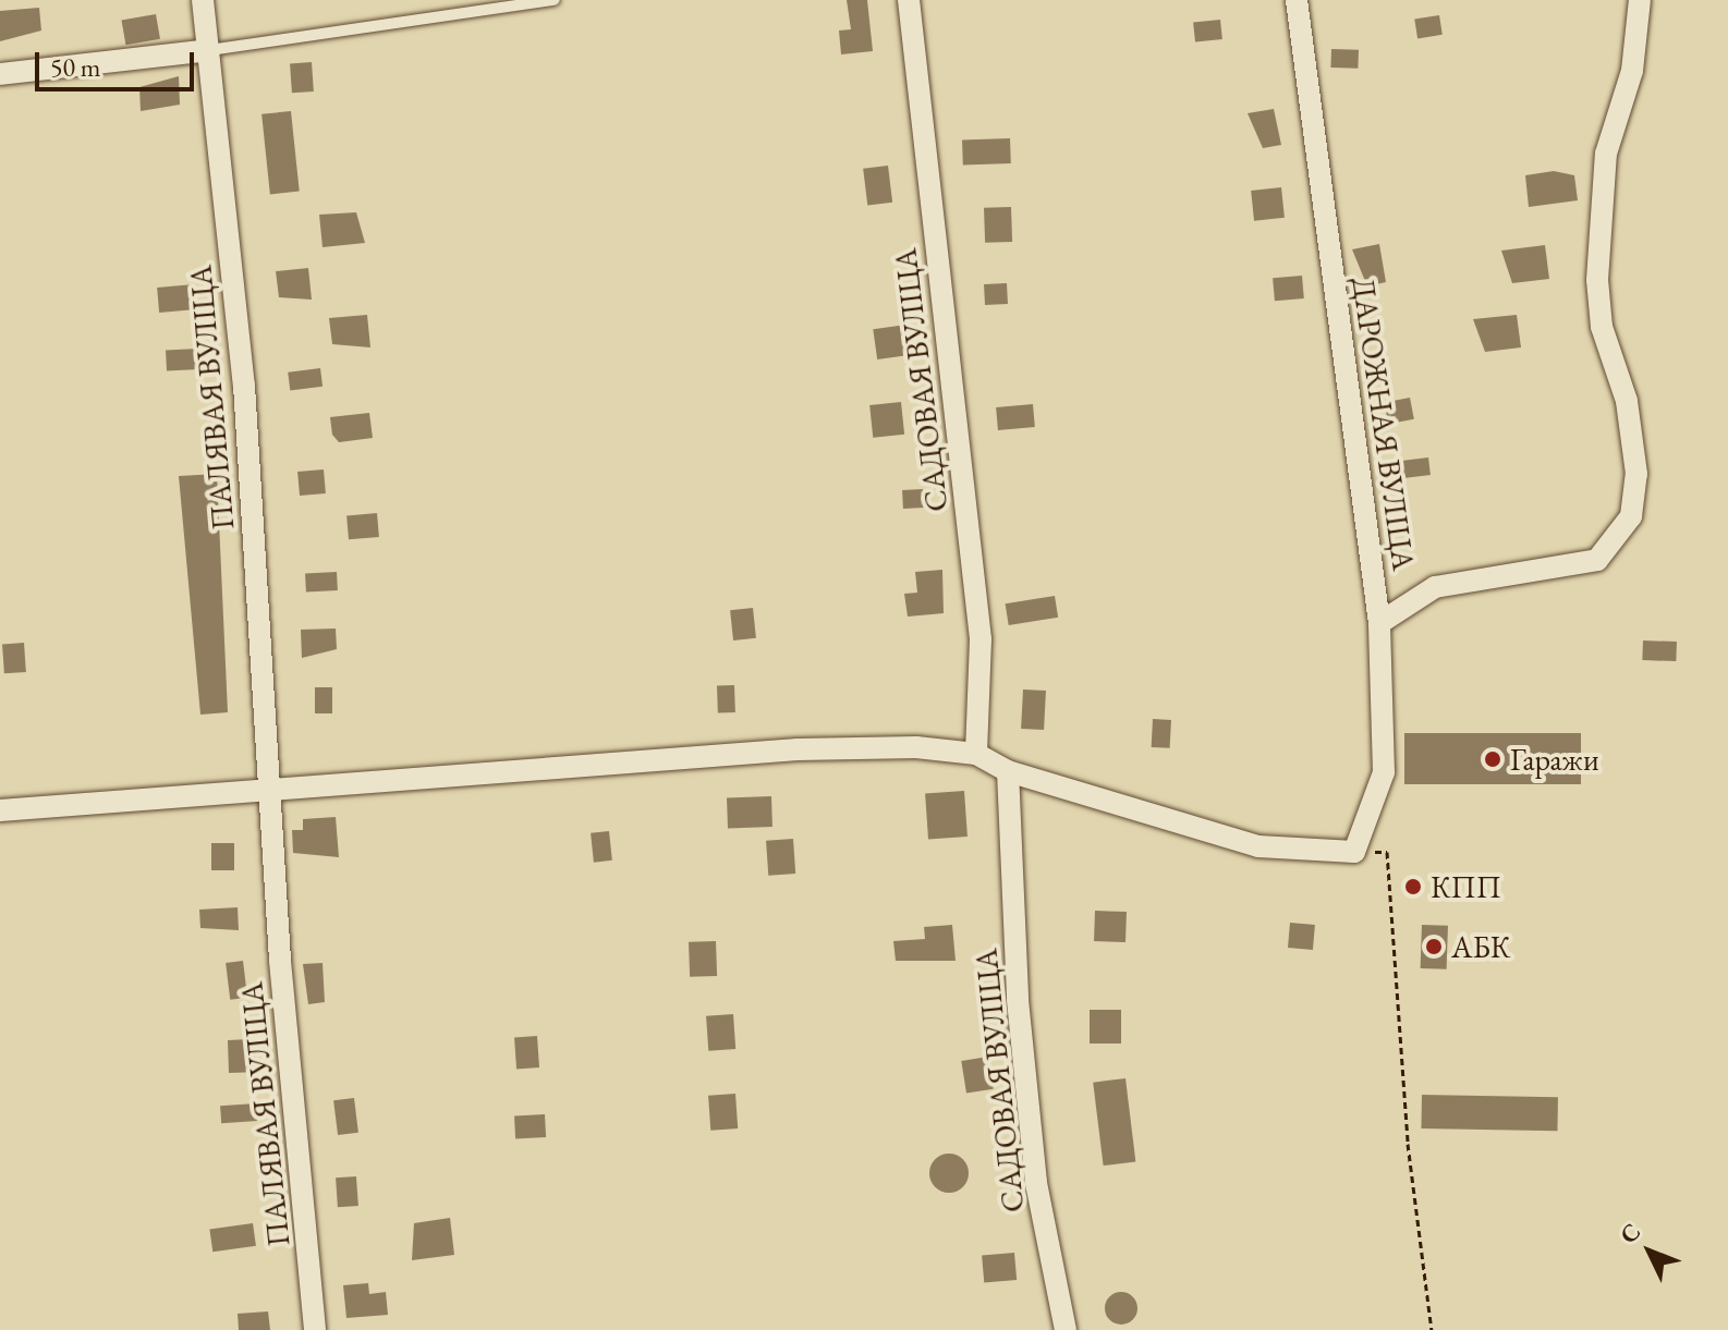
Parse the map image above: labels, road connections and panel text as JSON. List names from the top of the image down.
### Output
{
  "streets": {
    "street": ["САДОВАЯ ВУЛІЦА", "ПАЛЯВАЯ ВУЛІЦА", "ДАРОЖНАЯ ВУЛІЦА"]
  },
  "places": ["Гаражи", "КПП", "АБК"],
  "scale_bar": "50 m",
  "north": "top left"
}
